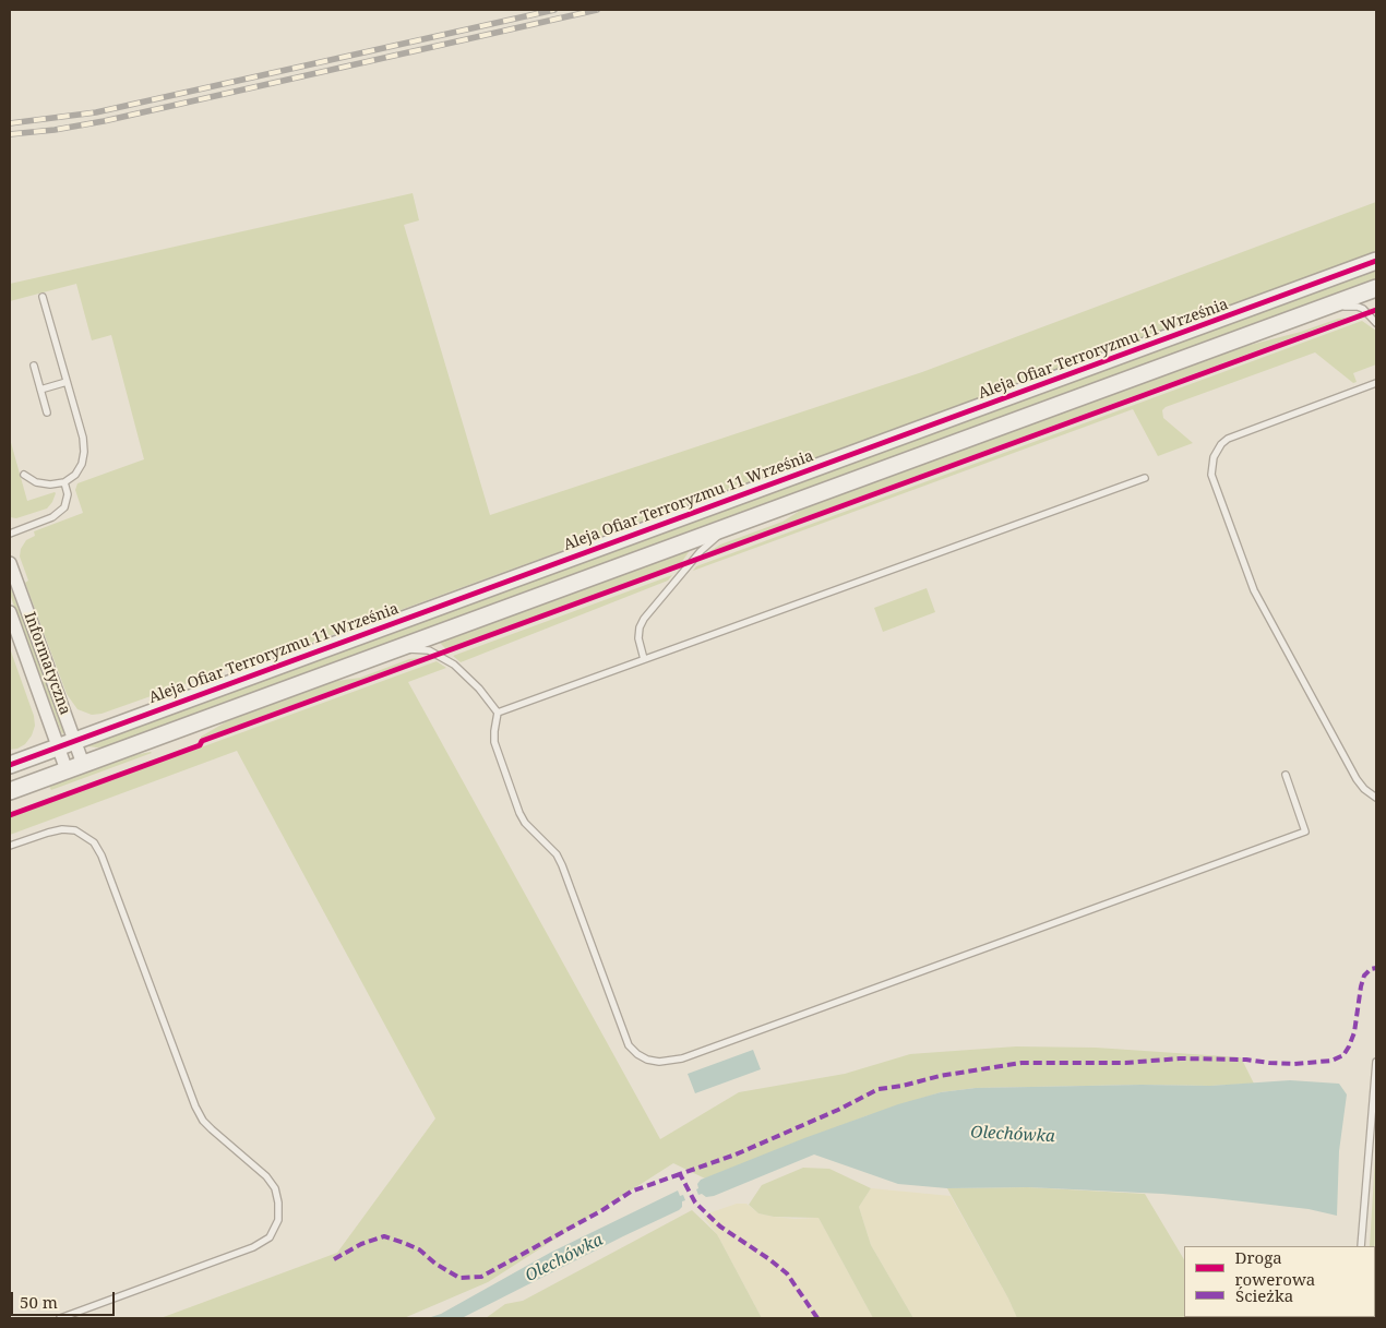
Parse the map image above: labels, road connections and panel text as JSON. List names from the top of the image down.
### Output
{
  "streets": {
    "street": ["Aleja Ofiar Terroryzmu 11 Września", "Informatyczna"]
  },
  "crossings": [
    ["Aleja Ofiar Terroryzmu 11 Września", "Informatyczna"]
  ],
  "water": ["Olechówka"],
  "legend": ["Droga rowerowa", "Ścieżka"],
  "scale_bar": "50 m"
}
